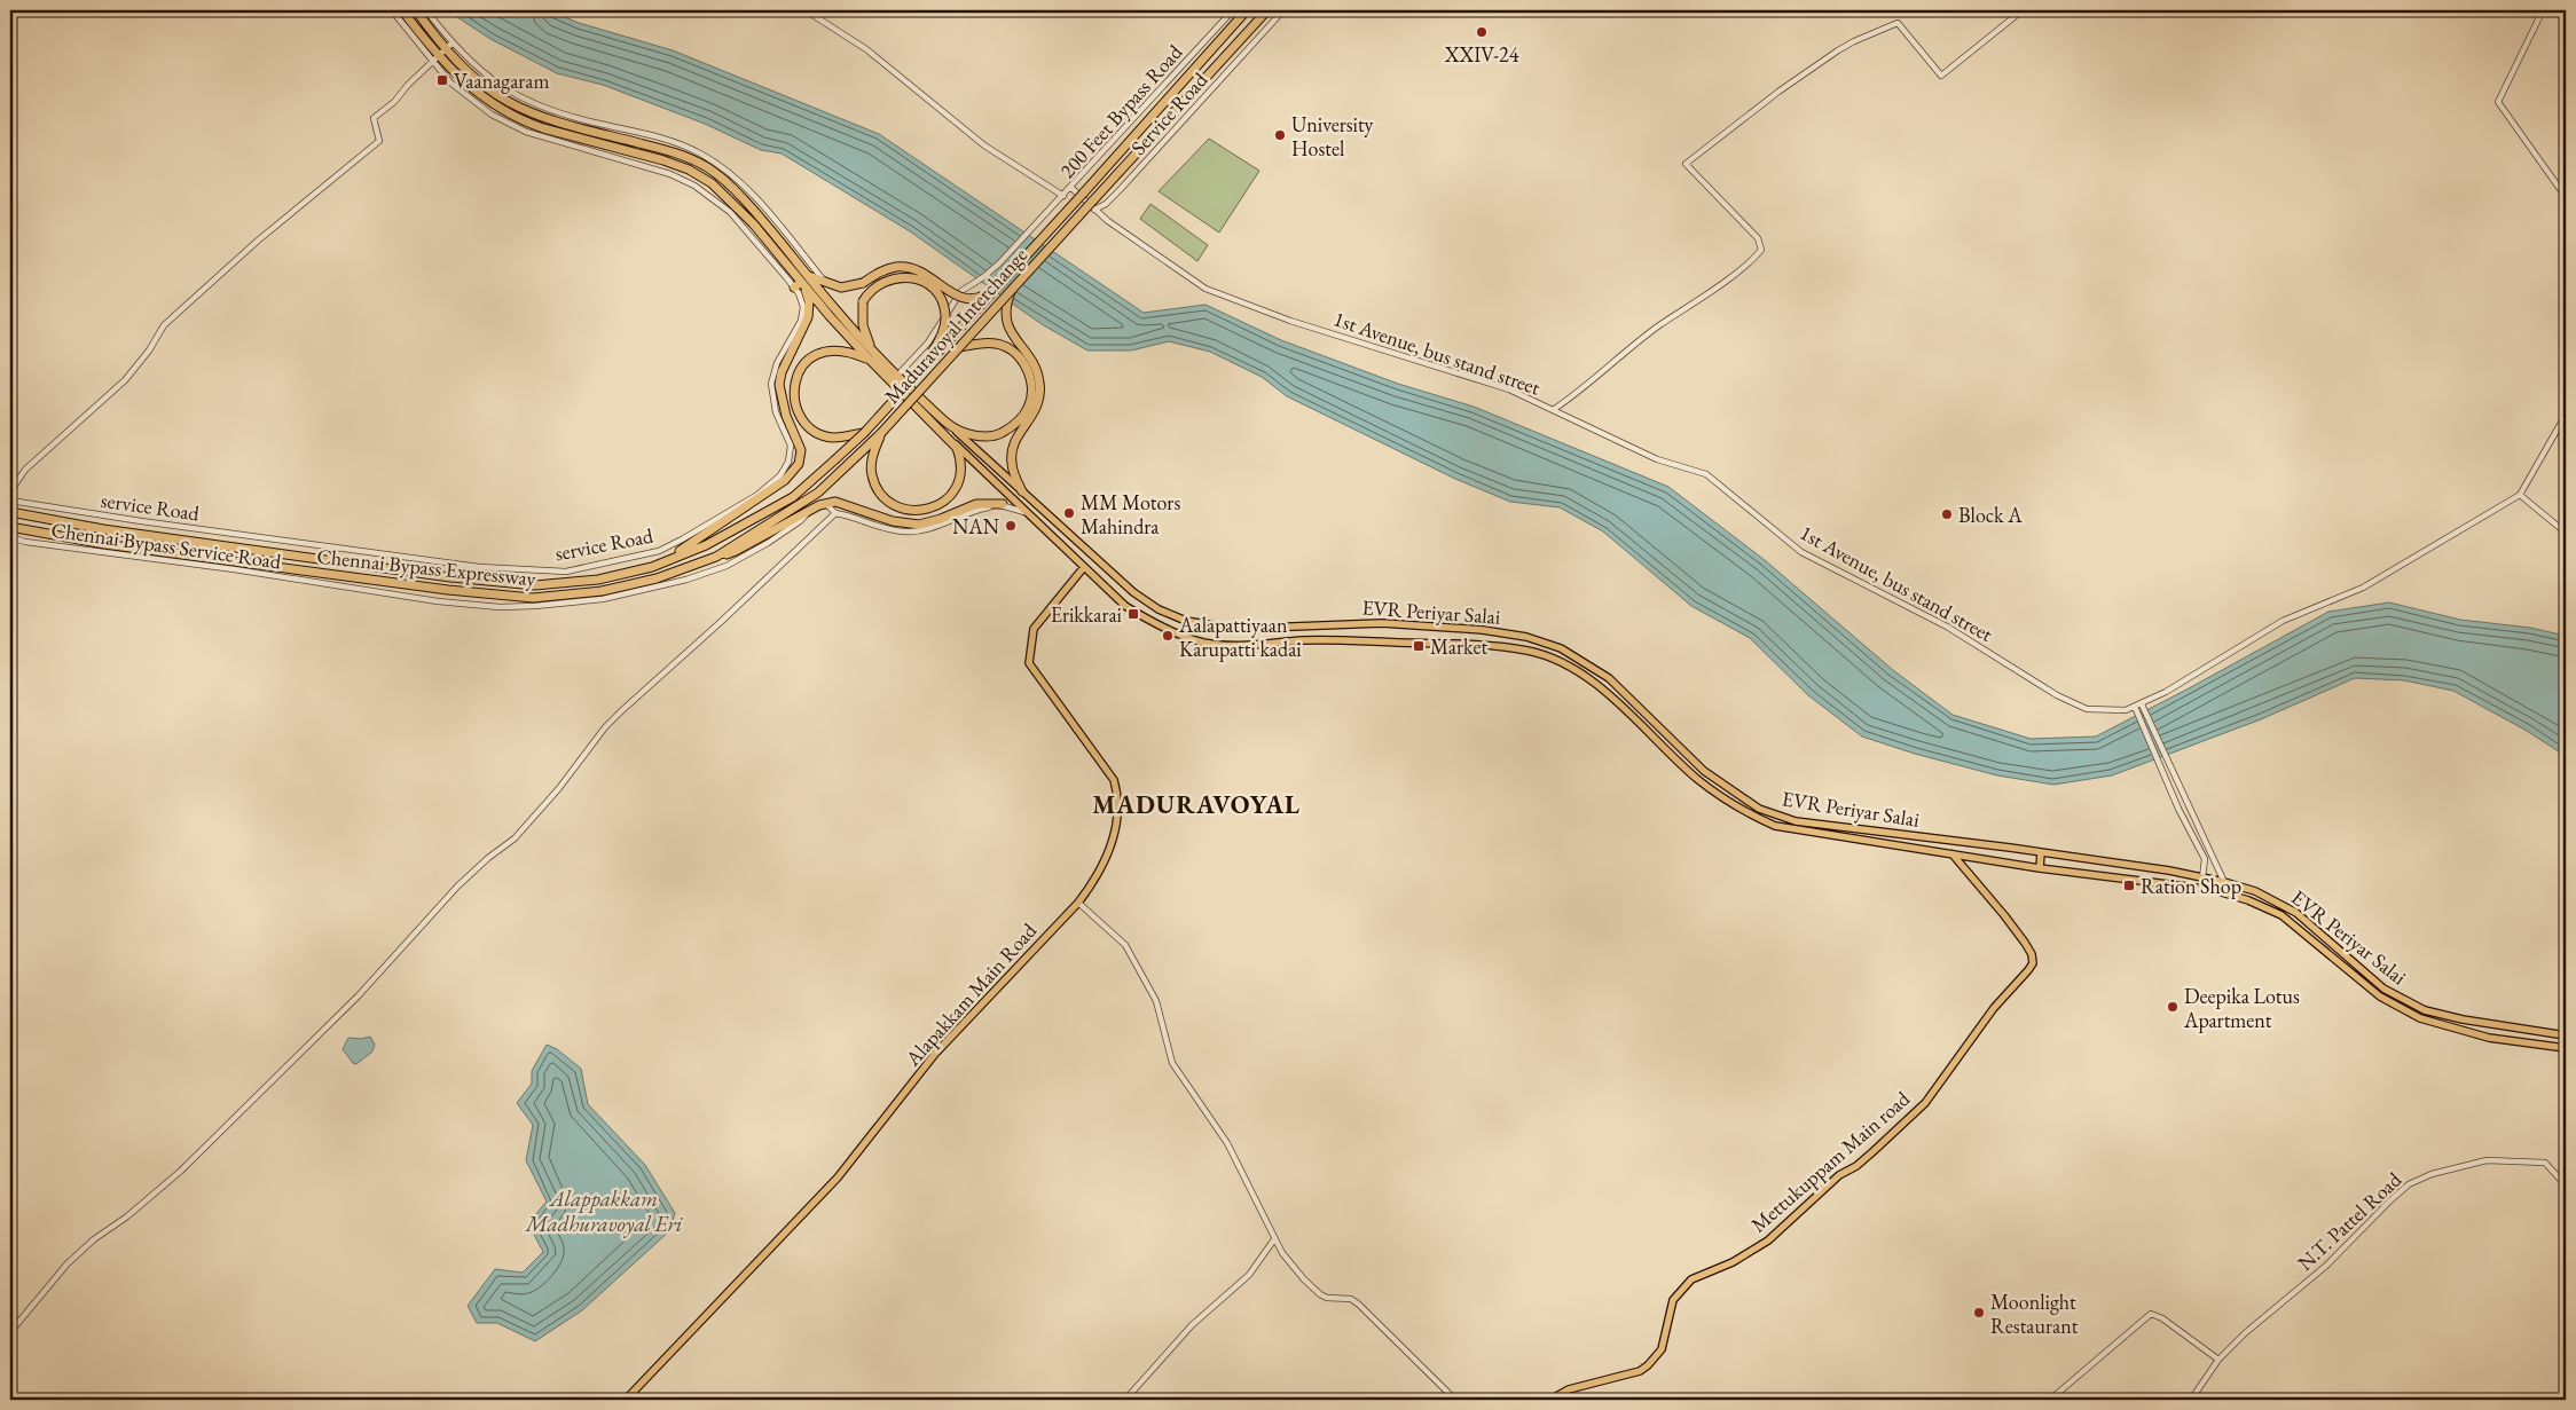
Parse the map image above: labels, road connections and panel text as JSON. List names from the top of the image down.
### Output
{
  "streets": {
    "highway": ["Maduravoyal Interchange", "Chennai Bypass Expressway"],
    "main road": ["EVR Periyar Salai", "Alapakkam Main Road", "Mettukuppam Main road"],
    "street": [
      "200 Feet Bypass Road",
      "Service Road",
      "1st Avenue, bus stand street",
      "service Road",
      "Chennai Bypass Service Road",
      "N.T. Pattel Road"
    ]
  },
  "crossings": [
    ["Service Road", "Maduravoyal Interchange"],
    ["Service Road", "1st Avenue, bus stand street"],
    ["Maduravoyal Interchange", "1st Avenue, bus stand street"],
    ["Maduravoyal Interchange", "Chennai Bypass Expressway"],
    ["EVR Periyar Salai", "Alapakkam Main Road"],
    ["EVR Periyar Salai", "Mettukuppam Main road"]
  ],
  "districts": ["MADURAVOYAL"],
  "water": ["Alappakkam Madhuravoyal Eri"],
  "places": {
    "other": [
      "XXIV-24",
      "University Hostel",
      "MM Motors Mahindra",
      "Block A",
      "NAN",
      "Aalapattiyaan Karupatti kadai",
      "Deepika Lotus Apartment",
      "Moonlight Restaurant"
    ],
    "transit": [
      "Vaanagaram",
      "Erikkarai",
      "Market",
      "Ration Shop"
    ]
  }
}
